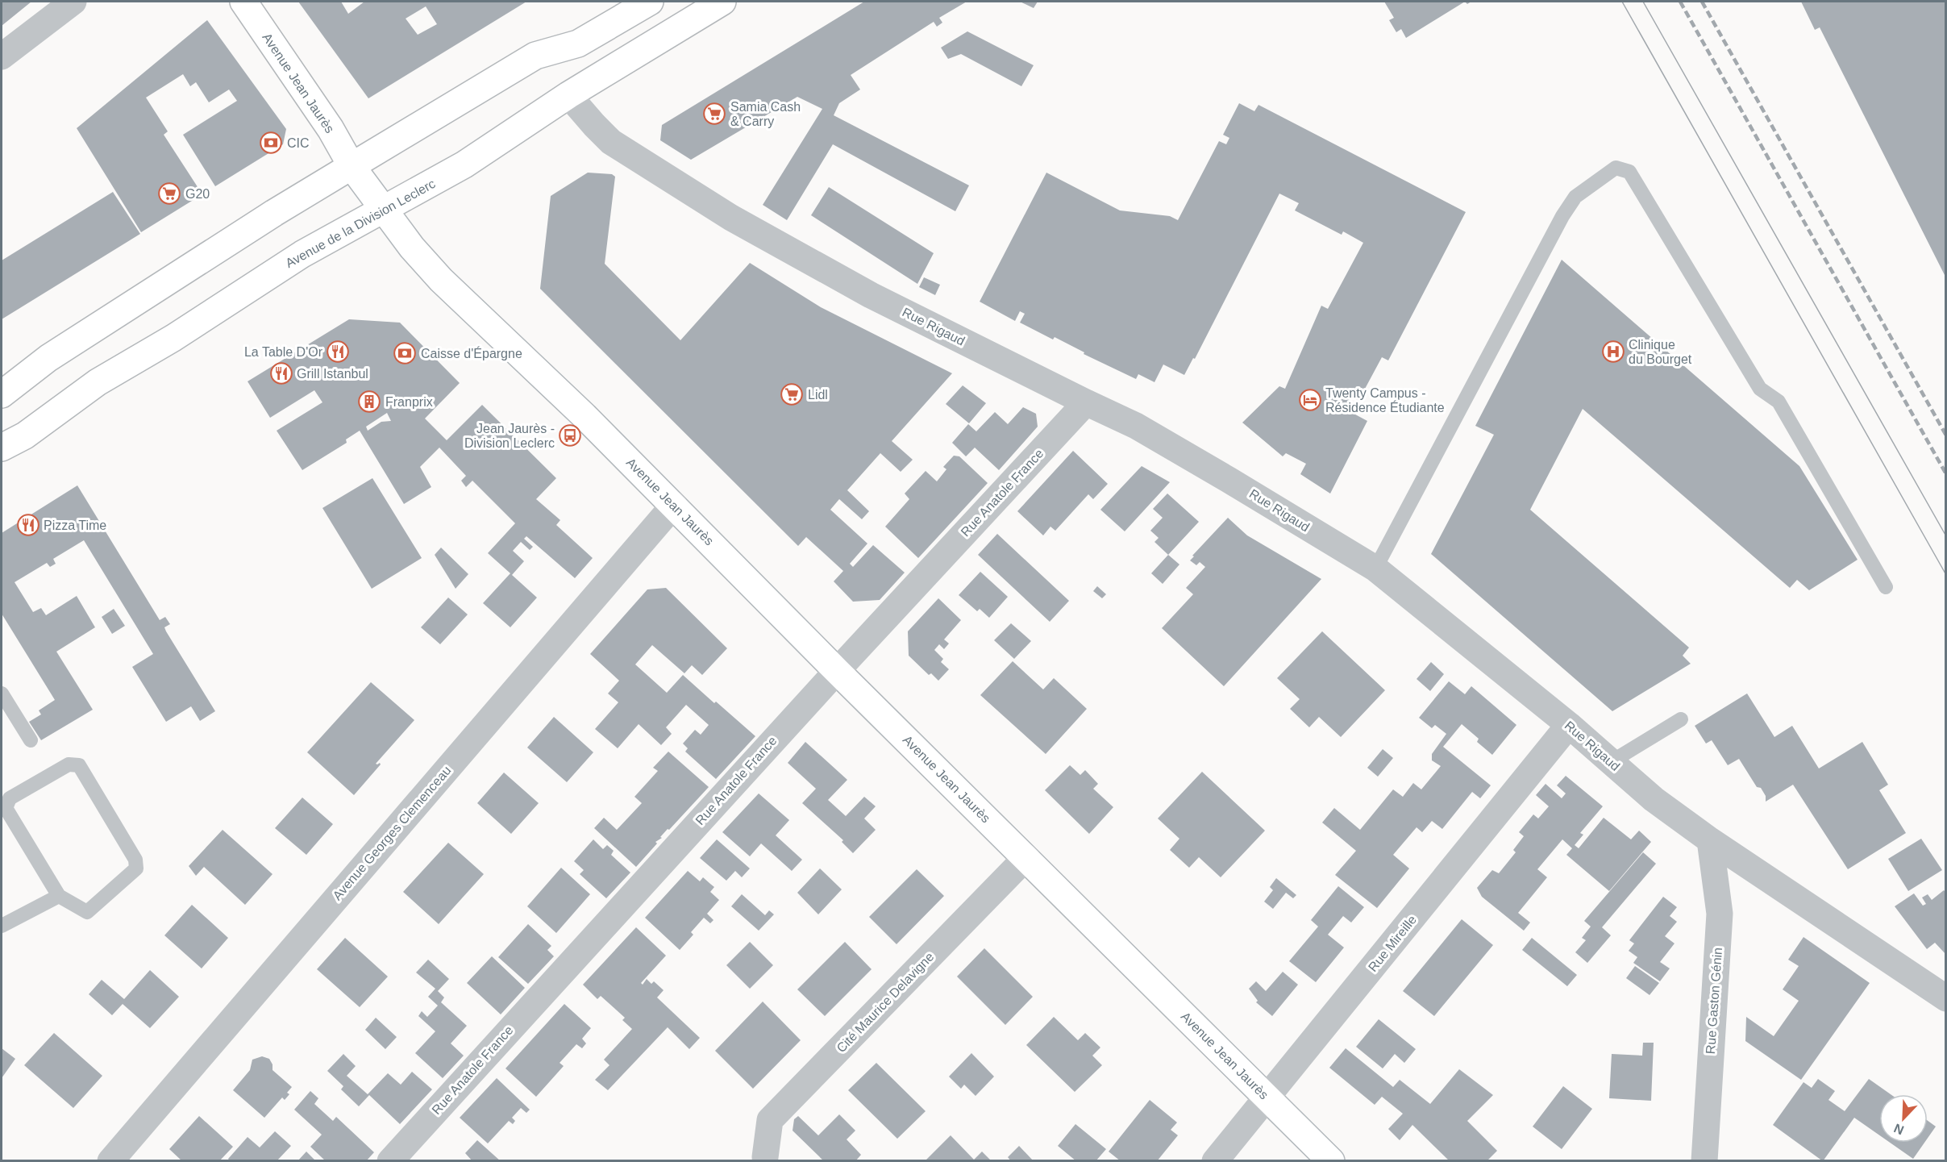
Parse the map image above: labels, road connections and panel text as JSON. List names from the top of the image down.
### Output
{
  "streets": {
    "main road": ["Avenue Jean Jaurès", "Avenue de la Division Leclerc"],
    "street": [
      "Rue Rigaud",
      "Rue Anatole France",
      "Avenue Georges Clemenceau",
      "Rue Mireille",
      "Rue Gaston Génin",
      "Cité Maurice Delavigne"
    ]
  },
  "crossings": [
    ["Avenue Jean Jaurès", "Avenue de la Division Leclerc"],
    ["Avenue Jean Jaurès", "Rue Anatole France"],
    ["Avenue Jean Jaurès", "Avenue Georges Clemenceau"],
    ["Avenue Jean Jaurès", "Rue Mireille"],
    ["Avenue Jean Jaurès", "Cité Maurice Delavigne"],
    ["Avenue de la Division Leclerc", "Rue Rigaud"],
    ["Rue Rigaud", "Rue Anatole France"],
    ["Rue Rigaud", "Rue Mireille"],
    ["Rue Rigaud", "Rue Gaston Génin"]
  ],
  "places": {
    "supermarket": ["Samia Cash & Carry", "G20", "Lidl"],
    "bank": ["CIC", "Caisse d'Épargne"],
    "restaurant": ["La Table D'Or", "Grill Istanbul", "Pizza Time"],
    "hospital": ["Clinique du Bourget"],
    "hotel": ["Twenty Campus - Résidence Étudiante"],
    "building": ["Franprix"],
    "bus stop": ["Jean Jaurès - Division Leclerc"]
  },
  "north": "bottom left"
}
